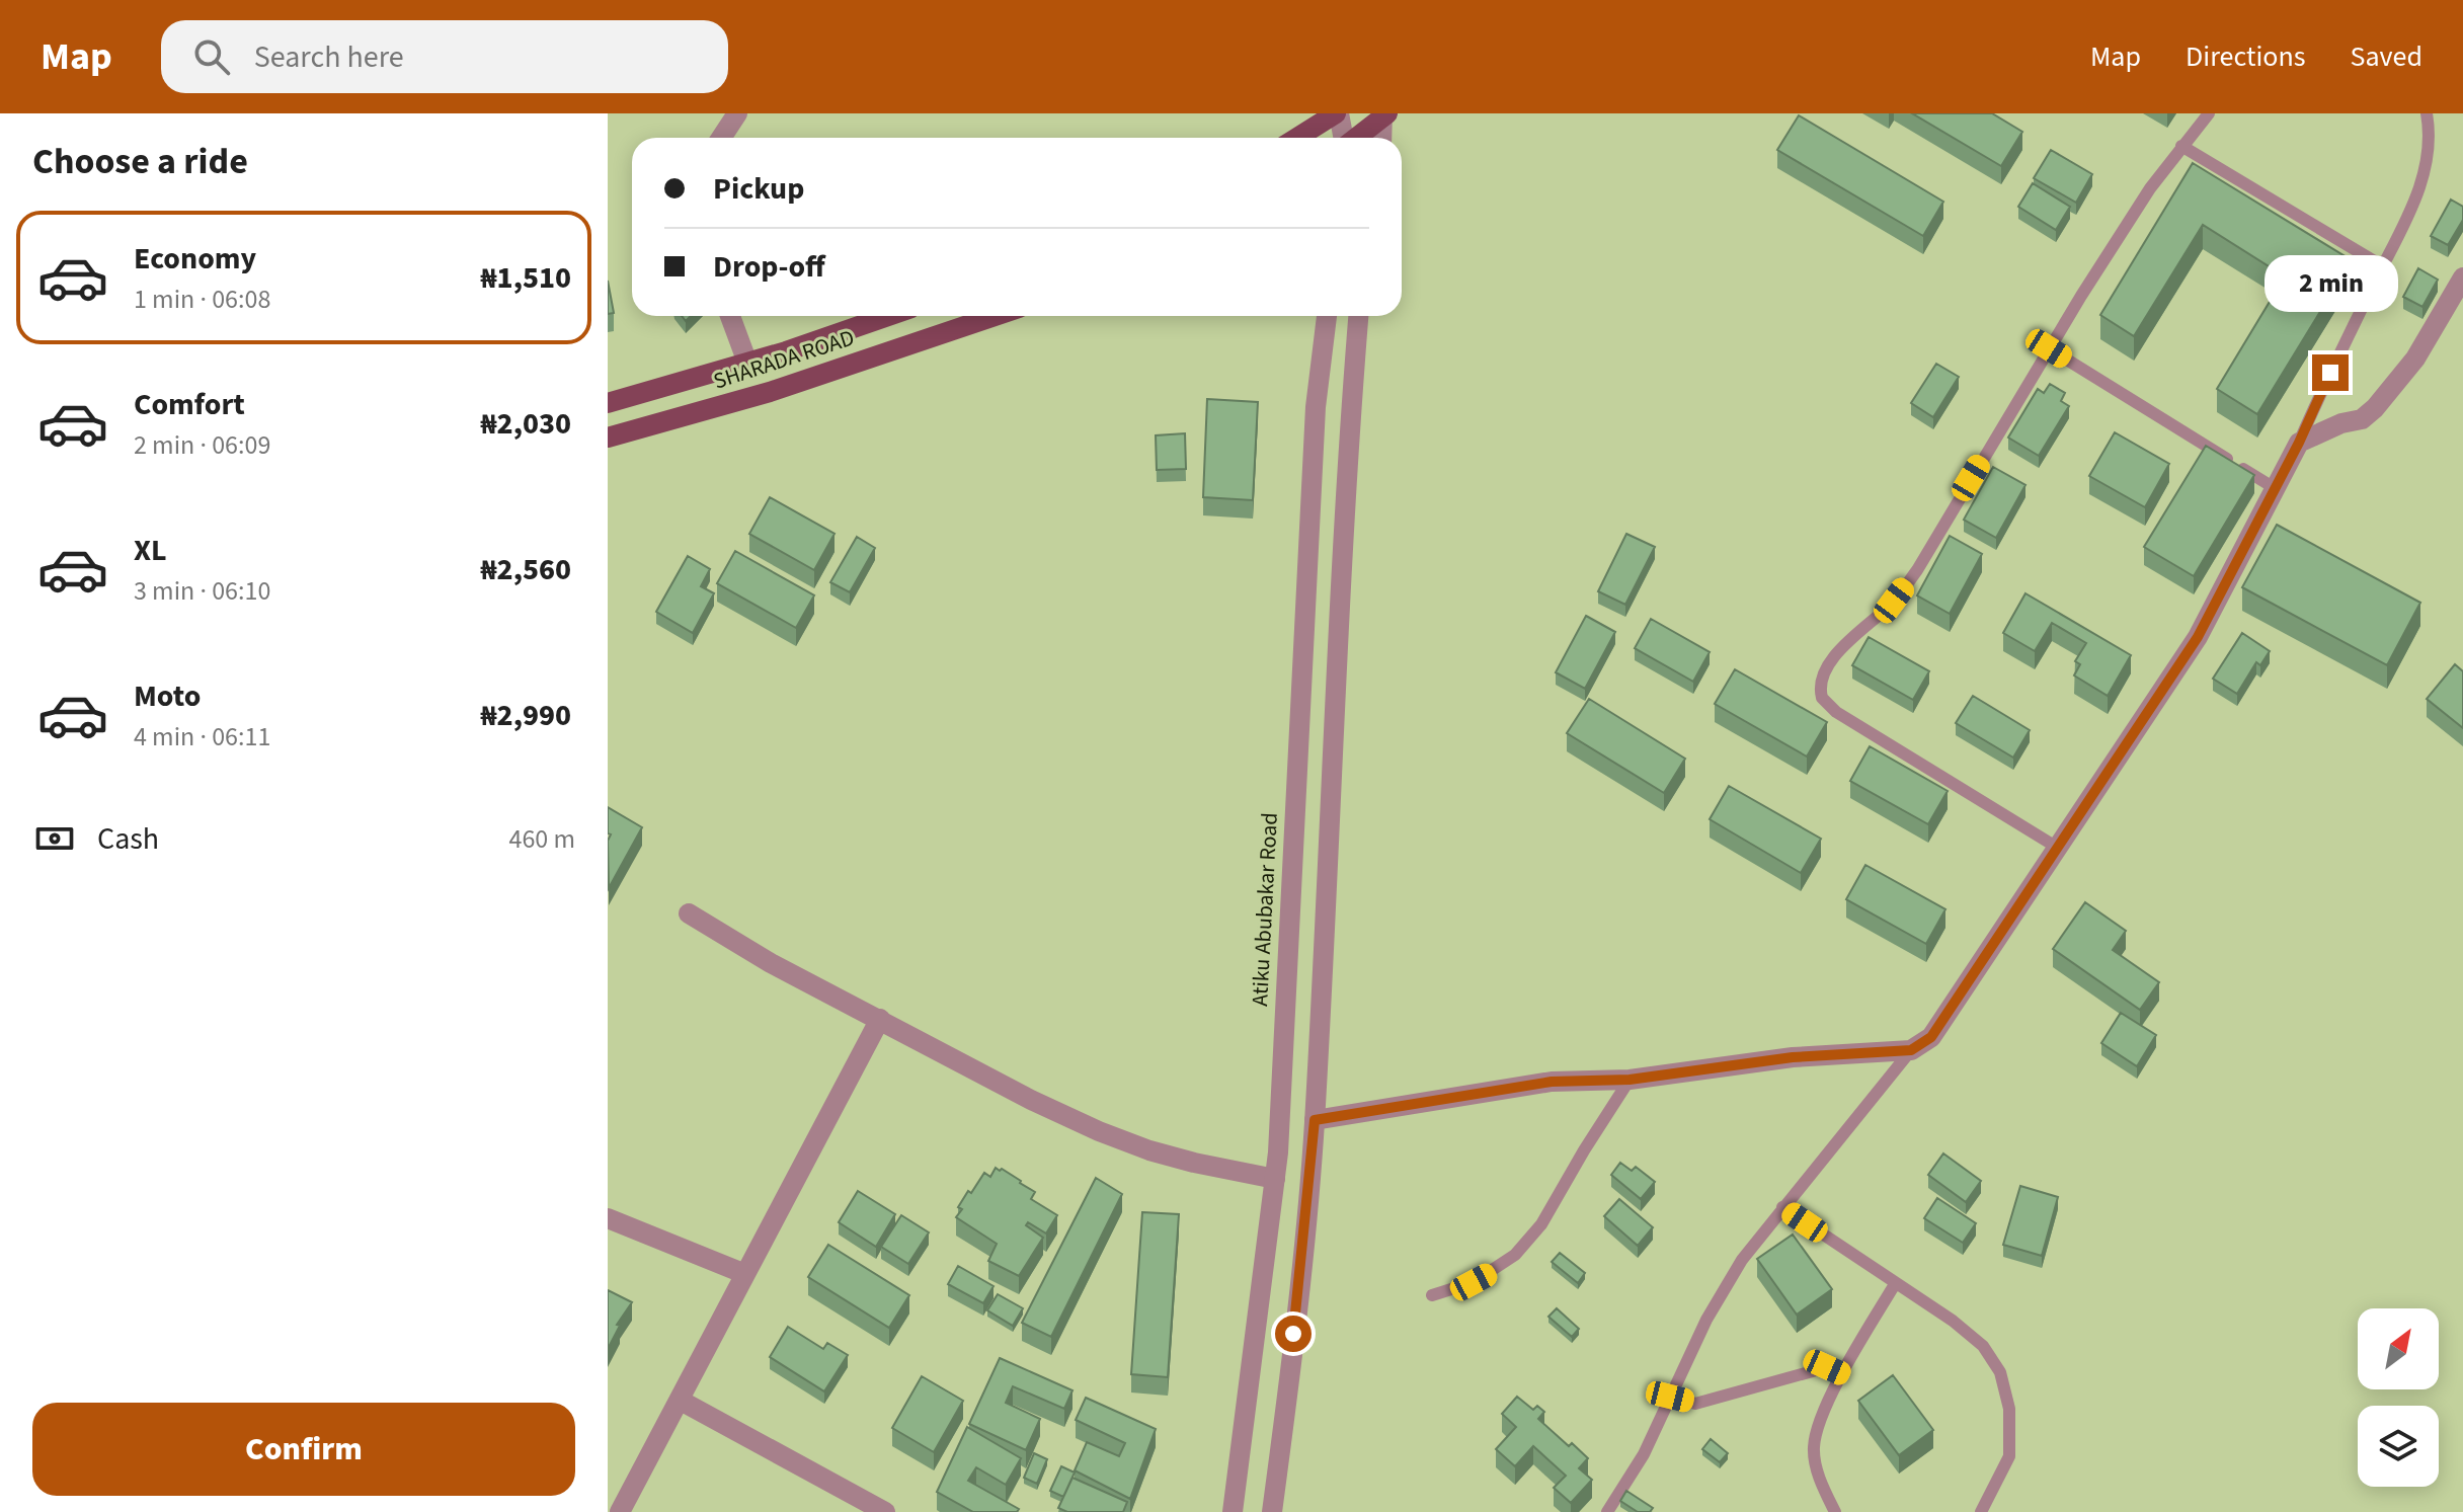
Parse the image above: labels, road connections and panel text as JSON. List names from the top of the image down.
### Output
{
  "streets": {
    "main road": ["SHARADA ROAD"],
    "street": ["Atiku Abubakar Road"]
  },
  "north": "top right",
  "page": {
    "header": "Map",
    "search": "Search here",
    "nav": ["Map", "Directions", "Saved"],
    "heading": "Choose a ride",
    "banner": ["Pickup", "Drop-off"],
    "list": [
      {
        "name": "Economy",
        "note": "1 min · 06:08",
        "value": "₦1,510"
      },
      {
        "name": "Comfort",
        "note": "2 min · 06:09",
        "value": "₦2,030"
      },
      {
        "name": "XL",
        "note": "3 min · 06:10",
        "value": "₦2,560"
      },
      {
        "name": "Moto",
        "note": "4 min · 06:11",
        "value": "₦2,990"
      }
    ],
    "bubble": "2 min",
    "pay": ["Cash", "460 m"],
    "buttons": "Confirm"
  }
}
